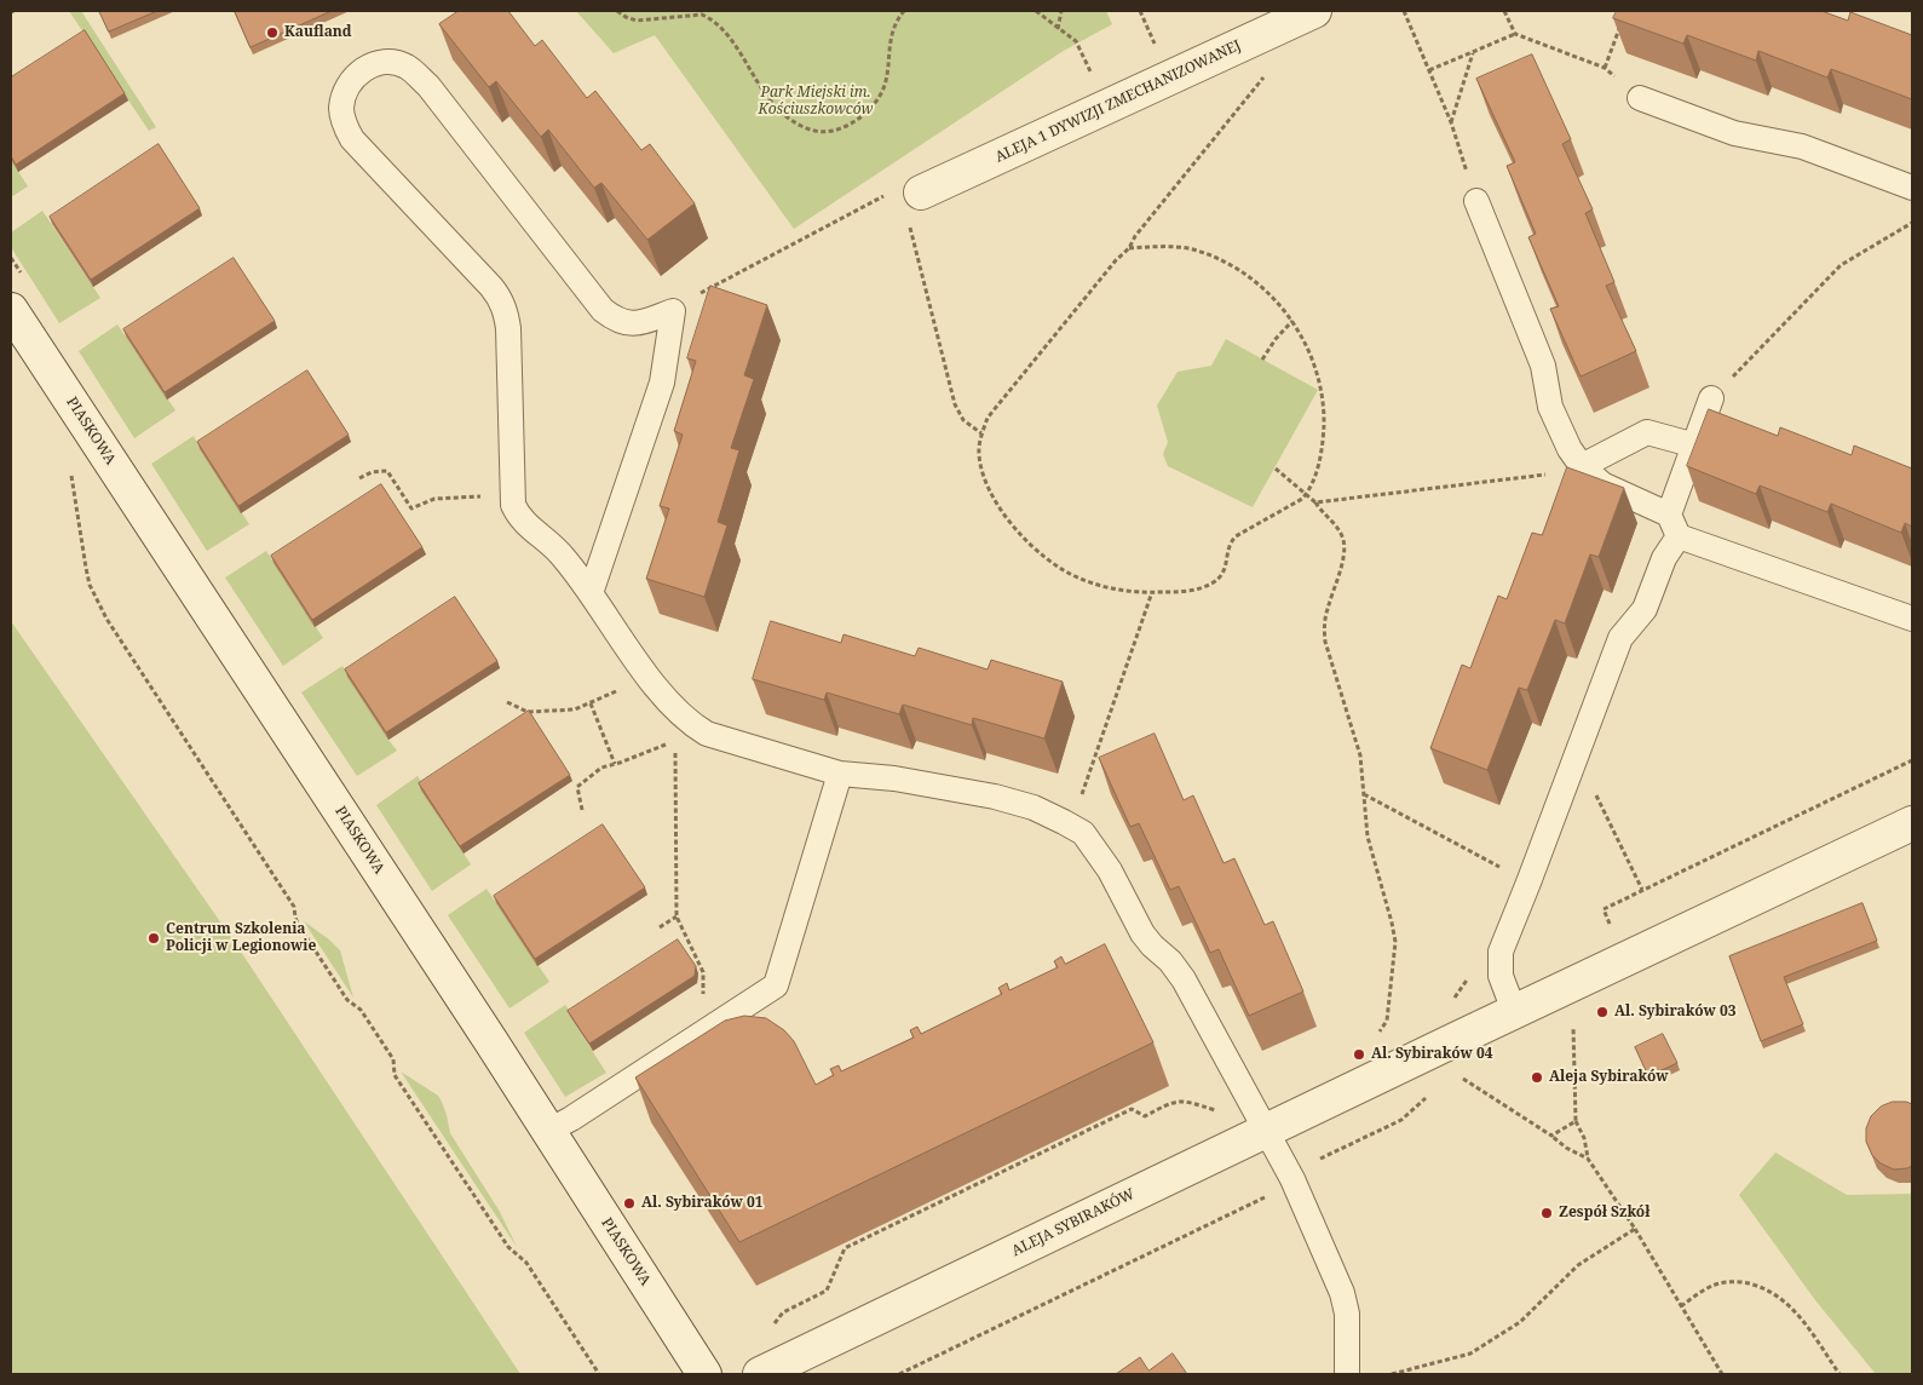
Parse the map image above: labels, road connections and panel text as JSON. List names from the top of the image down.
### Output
{
  "streets": {
    "street": ["ALEJA 1 DYWIZJI ZMECHANIZOWANEJ", "PIASKOWA", "ALEJA SYBIRAKÓW"]
  },
  "parks": ["Park Miejski im. Kościuszkowców"],
  "places": [
    "Kaufland",
    "Centrum Szkolenia Policji w Legionowie",
    "Al. Sybiraków 03",
    "Al. Sybiraków 04",
    "Aleja Sybiraków",
    "Al. Sybiraków 01",
    "Zespół Szkół"
  ]
}
